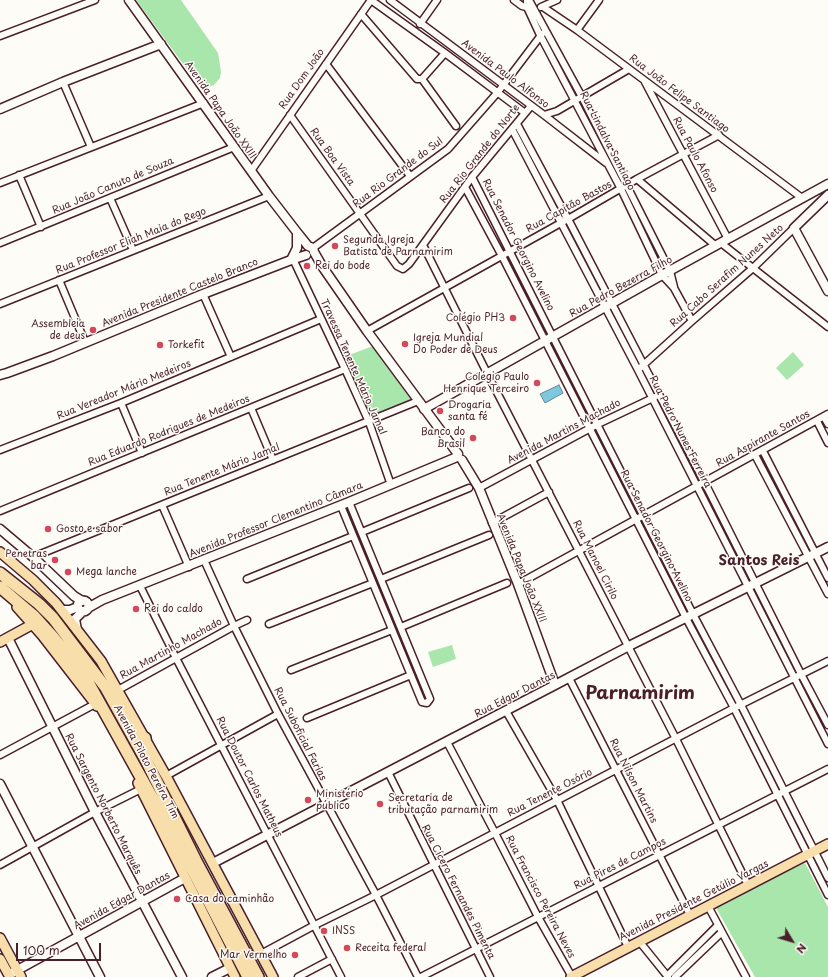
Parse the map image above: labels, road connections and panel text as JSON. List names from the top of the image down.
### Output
{
  "streets": {
    "highway": ["Avenida Piloto Pereira Tim"],
    "main road": [
      "Avenida Papa João XXIII",
      "Rua Cabo Serafim Nunes Neto",
      "Rua Pedro Bezerra Filho",
      "Avenida Presidente Castelo Branco",
      "Avenida Professor Clementino Câmara",
      "Rua Edgar Dantas",
      "Rua Sargento Norberto Marquês",
      "Avenida Edgar Dantas",
      "Avenida Presidente Getúlio Vargas"
    ],
    "street": [
      "Avenida Paulo Alfonso",
      "Rua Dom João",
      "Rua João Felipe Santiago",
      "Rua Lindalva Santiago",
      "Rua Rio Grande do Norte",
      "Rua Paulo Afonso",
      "Rua Boa Vista",
      "Rua Rio Grande do Sul",
      "Rua João Canuto de Souza",
      "Rua Capitão Bastos",
      "Rua Professor Eliah Maia do Rego",
      "Rua Senador Georgino Avelino",
      "Travessa Tenente Mário Jamal",
      "Rua Vereador Mário Medeiros",
      "Rua Eduardo Rodrigues de Medeiros",
      "Avenida Martins Machado",
      "Rua Pedro Nunes Ferreira",
      "Rua Aspirante Santos",
      "Rua Tenente Mário Jamal",
      "Rua Manoel Cirilo",
      "Rua Martinho Machado",
      "Rua Suboficial Farias",
      "Rua Doutor Carlos Matheus",
      "Rua Nilson Martins",
      "Rua Tenente Osório",
      "Rua Pires de Campos",
      "Rua Cícero Fernandes Pimenta",
      "Rua Francisco Pereira Neves"
    ]
  },
  "crossings": [
    ["Avenida Paulo Alfonso", "Rua Dom João"],
    ["Avenida Paulo Alfonso", "Rua Lindalva Santiago"],
    ["Avenida Paulo Alfonso", "Rua Rio Grande do Norte"],
    ["Avenida Paulo Alfonso", "Rua Rio Grande do Sul"],
    ["Rua Dom João", "Avenida Papa João XXIII"],
    ["Rua Dom João", "Rua Boa Vista"],
    ["Rua João Felipe Santiago", "Rua Paulo Afonso"],
    ["Rua João Felipe Santiago", "Rua Capitão Bastos"],
    ["Rua João Felipe Santiago", "Rua Pedro Bezerra Filho"],
    ["Avenida Papa João XXIII", "Rua Rio Grande do Sul"],
    ["Avenida Papa João XXIII", "Rua João Canuto de Souza"],
    ["Avenida Papa João XXIII", "Rua Capitão Bastos"],
    ["Avenida Papa João XXIII", "Rua Professor Eliah Maia do Rego"],
    ["Avenida Papa João XXIII", "Rua Pedro Bezerra Filho"],
    ["Avenida Papa João XXIII", "Avenida Presidente Castelo Branco"],
    ["Avenida Papa João XXIII", "Avenida Martins Machado"],
    ["Avenida Papa João XXIII", "Rua Aspirante Santos"],
    ["Avenida Papa João XXIII", "Rua Tenente Mário Jamal"],
    ["Avenida Papa João XXIII", "Avenida Professor Clementino Câmara"],
    ["Avenida Papa João XXIII", "Rua Edgar Dantas"],
    ["Rua Lindalva Santiago", "Rua Rio Grande do Sul"],
    ["Rua Lindalva Santiago", "Rua Capitão Bastos"],
    ["Rua Lindalva Santiago", "Rua Cabo Serafim Nunes Neto"],
    ["Rua Lindalva Santiago", "Rua Pedro Bezerra Filho"],
    ["Rua Rio Grande do Norte", "Rua Boa Vista"],
    ["Rua Rio Grande do Norte", "Rua Senador Georgino Avelino"],
    ["Rua Rio Grande do Norte", "Rua Pedro Nunes Ferreira"],
    ["Rua Rio Grande do Norte", "Rua Manoel Cirilo"],
    ["Rua Paulo Afonso", "Rua Capitão Bastos"],
    ["Rua Paulo Afonso", "Rua Cabo Serafim Nunes Neto"],
    ["Rua Paulo Afonso", "Rua Pedro Bezerra Filho"],
    ["Rua Boa Vista", "Rua Rio Grande do Sul"],
    ["Rua Rio Grande do Sul", "Avenida Presidente Castelo Branco"],
    ["Rua Capitão Bastos", "Rua Senador Georgino Avelino"],
    ["Rua Capitão Bastos", "Rua Pedro Nunes Ferreira"],
    ["Rua Capitão Bastos", "Rua Manoel Cirilo"],
    ["Rua Senador Georgino Avelino", "Rua Pedro Bezerra Filho"],
    ["Rua Senador Georgino Avelino", "Avenida Martins Machado"],
    ["Rua Senador Georgino Avelino", "Rua Aspirante Santos"],
    ["Rua Senador Georgino Avelino", "Rua Edgar Dantas"],
    ["Rua Senador Georgino Avelino", "Rua Tenente Osório"],
    ["Rua Senador Georgino Avelino", "Rua Pires de Campos"],
    ["Rua Senador Georgino Avelino", "Avenida Presidente Getúlio Vargas"],
    ["Rua Cabo Serafim Nunes Neto", "Rua Pedro Nunes Ferreira"],
    ["Rua Pedro Bezerra Filho", "Rua Pedro Nunes Ferreira"],
    ["Rua Pedro Bezerra Filho", "Rua Manoel Cirilo"],
    ["Avenida Presidente Castelo Branco", "Travessa Tenente Mário Jamal"],
    ["Travessa Tenente Mário Jamal", "Rua Vereador Mário Medeiros"],
    ["Travessa Tenente Mário Jamal", "Rua Eduardo Rodrigues de Medeiros"],
    ["Travessa Tenente Mário Jamal", "Rua Tenente Mário Jamal"],
    ["Travessa Tenente Mário Jamal", "Avenida Professor Clementino Câmara"],
    ["Avenida Martins Machado", "Rua Pedro Nunes Ferreira"],
    ["Avenida Martins Machado", "Rua Manoel Cirilo"],
    ["Rua Pedro Nunes Ferreira", "Rua Aspirante Santos"],
    ["Rua Pedro Nunes Ferreira", "Rua Edgar Dantas"],
    ["Rua Pedro Nunes Ferreira", "Rua Tenente Osório"],
    ["Rua Aspirante Santos", "Rua Manoel Cirilo"],
    ["Avenida Professor Clementino Câmara", "Rua Suboficial Farias"],
    ["Avenida Professor Clementino Câmara", "Rua Doutor Carlos Matheus"],
    ["Rua Manoel Cirilo", "Rua Edgar Dantas"],
    ["Rua Manoel Cirilo", "Rua Tenente Osório"],
    ["Rua Manoel Cirilo", "Rua Pires de Campos"],
    ["Rua Manoel Cirilo", "Avenida Presidente Getúlio Vargas"],
    ["Rua Martinho Machado", "Rua Suboficial Farias"],
    ["Rua Martinho Machado", "Rua Doutor Carlos Matheus"],
    ["Rua Edgar Dantas", "Rua Suboficial Farias"],
    ["Rua Edgar Dantas", "Rua Doutor Carlos Matheus"],
    ["Rua Edgar Dantas", "Rua Nilson Martins"],
    ["Rua Edgar Dantas", "Rua Cícero Fernandes Pimenta"],
    ["Rua Edgar Dantas", "Rua Francisco Pereira Neves"],
    ["Rua Suboficial Farias", "Rua Tenente Osório"],
    ["Rua Doutor Carlos Matheus", "Rua Tenente Osório"],
    ["Rua Nilson Martins", "Rua Tenente Osório"],
    ["Rua Nilson Martins", "Rua Pires de Campos"],
    ["Rua Nilson Martins", "Avenida Presidente Getúlio Vargas"],
    ["Rua Tenente Osório", "Rua Cícero Fernandes Pimenta"],
    ["Rua Tenente Osório", "Rua Francisco Pereira Neves"],
    ["Rua Sargento Norberto Marquês", "Avenida Edgar Dantas"],
    ["Rua Pires de Campos", "Rua Cícero Fernandes Pimenta"],
    ["Rua Pires de Campos", "Rua Francisco Pereira Neves"],
    ["Rua Francisco Pereira Neves", "Avenida Presidente Getúlio Vargas"]
  ],
  "districts": ["Santos Reis", "Parnamirim"],
  "places": [
    "Segunda Igreja Batista de Parnamirim",
    "Rei do bode",
    "Colégio PH3",
    "Assembleia de deus",
    "Igreja Mundial Do Poder de Deus",
    "Torkefit",
    "Colégio Paulo Henrique Terceiro",
    "Drogaria santa fé",
    "Banco do Brasil",
    "Gosto e sabor",
    "Penetras bar",
    "Mega lanche",
    "Rei do caldo",
    "Ministério público",
    "Secretaria de tributação parnamirim",
    "Casa do caminhão",
    "INSS",
    "Receita federal",
    "Mar Vermelho"
  ],
  "scale_bar": "100 m",
  "north": "bottom right"
}
